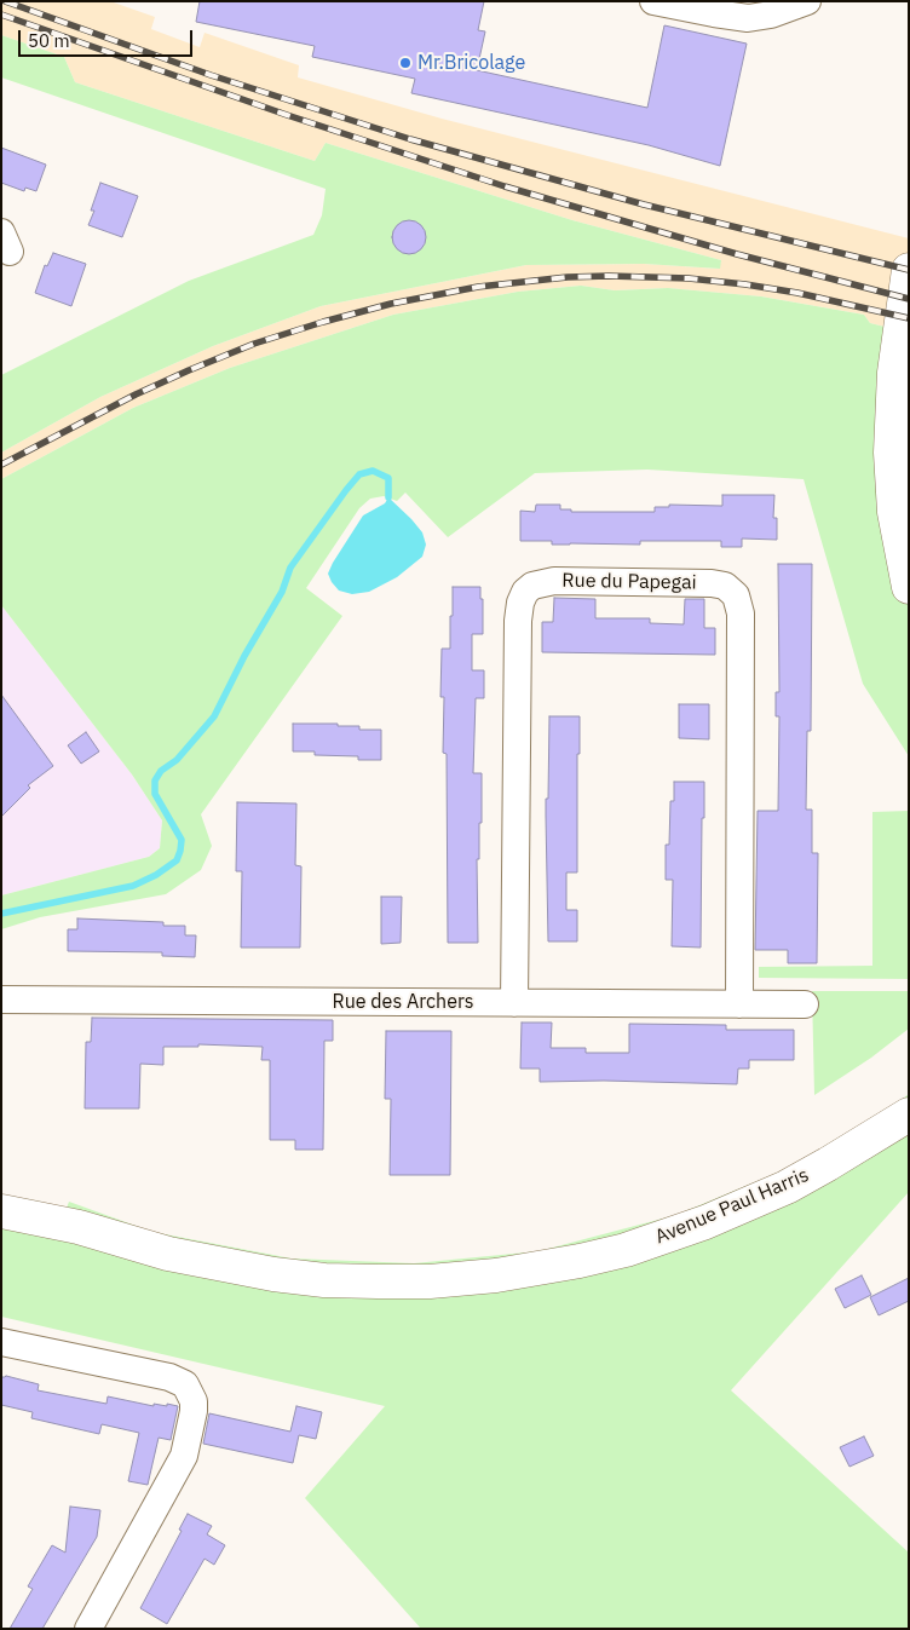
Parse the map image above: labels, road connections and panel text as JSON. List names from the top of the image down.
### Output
{
  "streets": {
    "main road": ["Avenue Paul Harris"],
    "street": ["Rue du Papegai", "Rue des Archers"]
  },
  "crossings": [
    ["Rue du Papegai", "Rue des Archers"]
  ],
  "places": ["Mr.Bricolage"],
  "scale_bar": "50 m"
}
